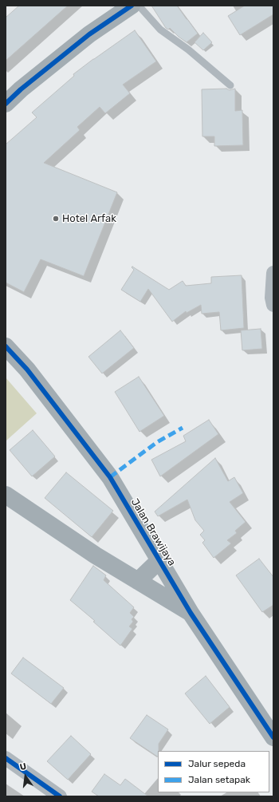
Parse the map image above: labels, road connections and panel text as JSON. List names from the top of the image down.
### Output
{
  "streets": {
    "street": ["Jalan Brawijaya"]
  },
  "places": ["Hotel Arfak"],
  "legend": ["Jalur sepeda", "Jalan setapak"],
  "north": "top"
}
